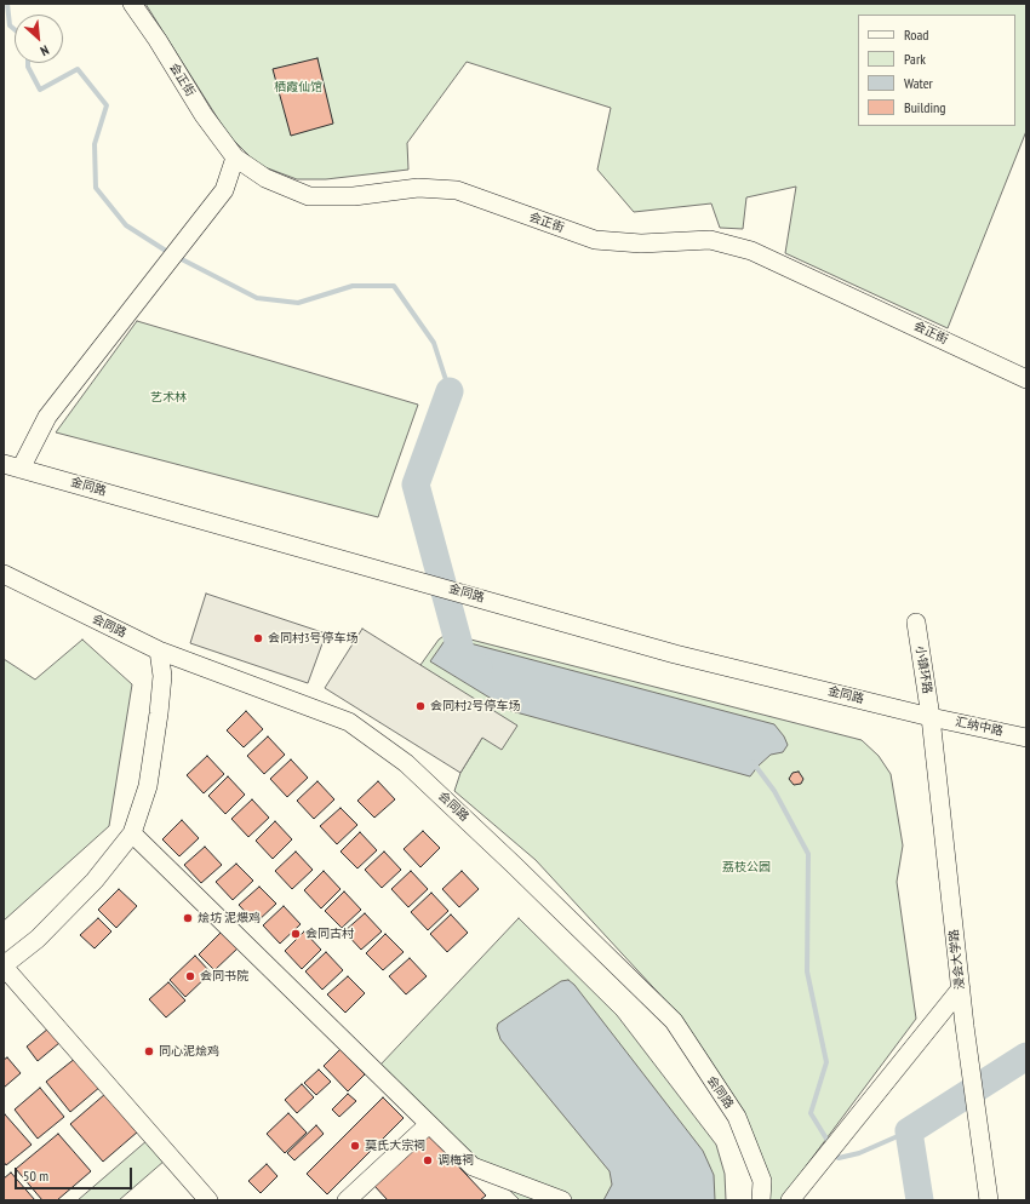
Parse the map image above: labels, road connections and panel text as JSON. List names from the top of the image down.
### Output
{
  "streets": {
    "street": [
      "会正街",
      "金同路",
      "会同路",
      "小镇环路",
      "汇纳中路",
      "浸会大学路"
    ]
  },
  "crossings": [
    ["金同路", "小镇环路"],
    ["金同路", "汇纳中路"],
    ["金同路", "浸会大学路"],
    ["小镇环路", "汇纳中路"],
    ["小镇环路", "浸会大学路"],
    ["汇纳中路", "浸会大学路"]
  ],
  "parks": ["栖霞仙馆", "艺术林", "荔枝公园"],
  "places": [
    "会同村3号停车场",
    "会同村2号停车场",
    "烩坊 泥煨鸡",
    "会同古村",
    "会同书院",
    "同心泥烩鸡",
    "莫氏大宗祠",
    "调梅祠"
  ],
  "legend": [
    "Road",
    "Park",
    "Water",
    "Building"
  ],
  "scale_bar": "50 m",
  "north": "bottom right"
}
